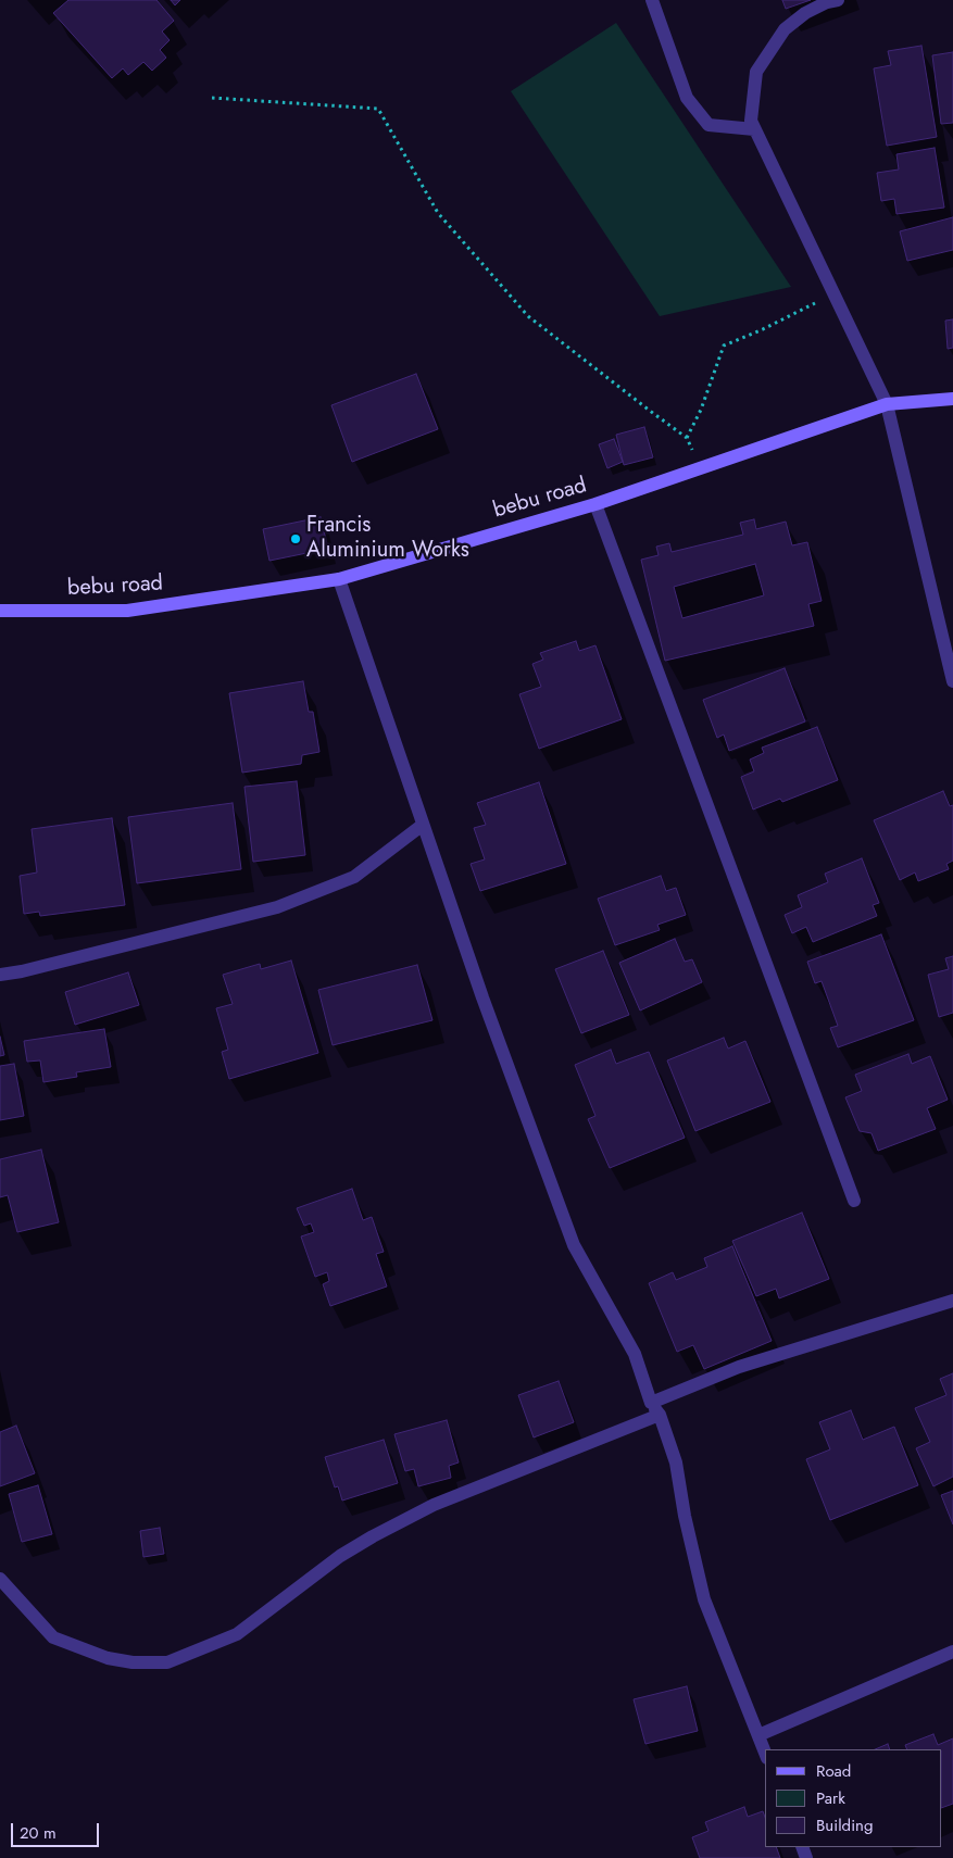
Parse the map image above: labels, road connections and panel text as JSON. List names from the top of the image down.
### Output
{
  "streets": {
    "street": ["bebu road"]
  },
  "places": ["Francis Aluminium Works"],
  "legend": ["Road", "Park", "Building"],
  "scale_bar": "20 m"
}
